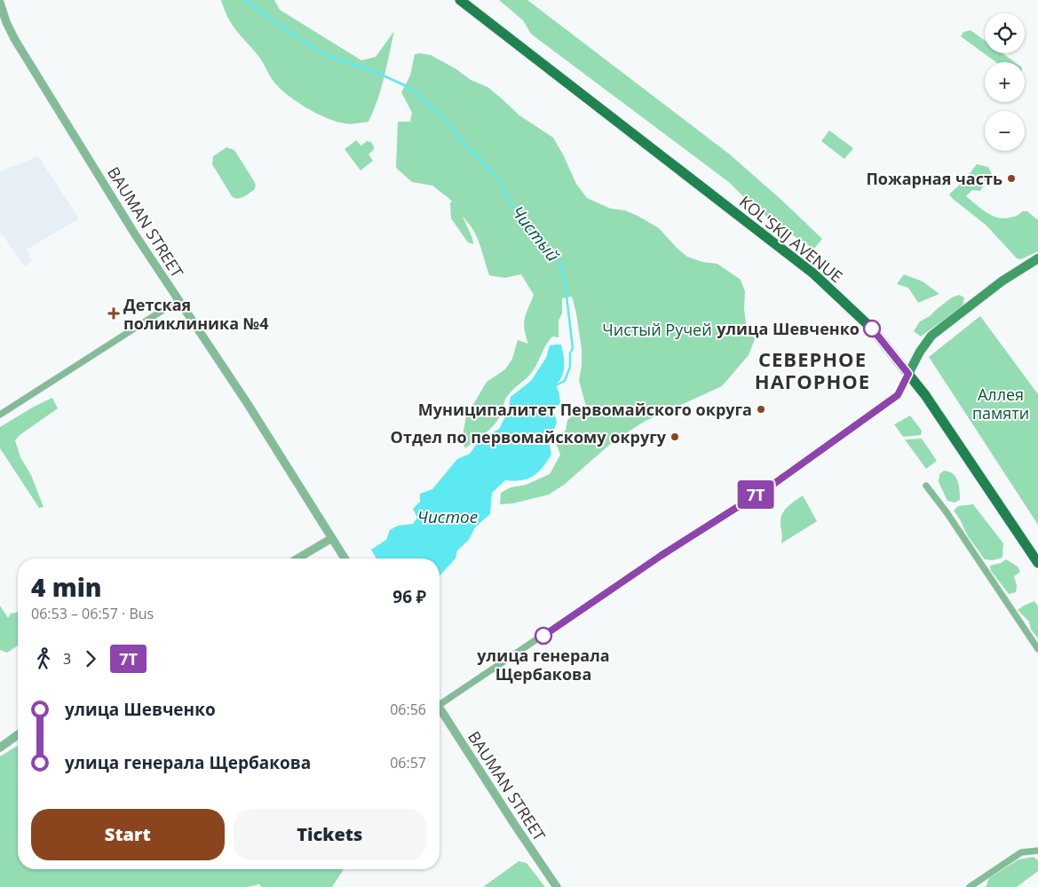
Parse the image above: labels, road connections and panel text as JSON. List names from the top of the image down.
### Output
{
  "streets": {
    "main road": ["KOL'SKIJ AVENUE"],
    "street": ["BAUMAN STREET"]
  },
  "districts": ["СЕВЕРНОЕ НАГОРНОЕ"],
  "water": ["Чистый", "Чистое"],
  "parks": ["Чистый Ручей", "Аллея памяти"],
  "places": {
    "other": [
      "Пожарная часть",
      "улица Шевченко",
      "Муниципалитет Первомайского округа",
      "Отдел по первомайскому округу",
      "улица генерала Щербакова"
    ],
    "health": ["Детская поликлиника №4"]
  },
  "lines": ["bus line 7Т"],
  "page": {
    "on_map": "7Т",
    "map_buttons": ["+", "−"],
    "heading": ["4 min", "06:53 – 06:57 · Bus", "96 ₽"],
    "legs": ["3", "7Т"],
    "list": [
      {
        "name": "улица Шевченко",
        "value": "06:56"
      },
      {
        "name": "улица генерала Щербакова",
        "value": "06:57"
      }
    ],
    "buttons": ["Start", "Tickets"]
  }
}
